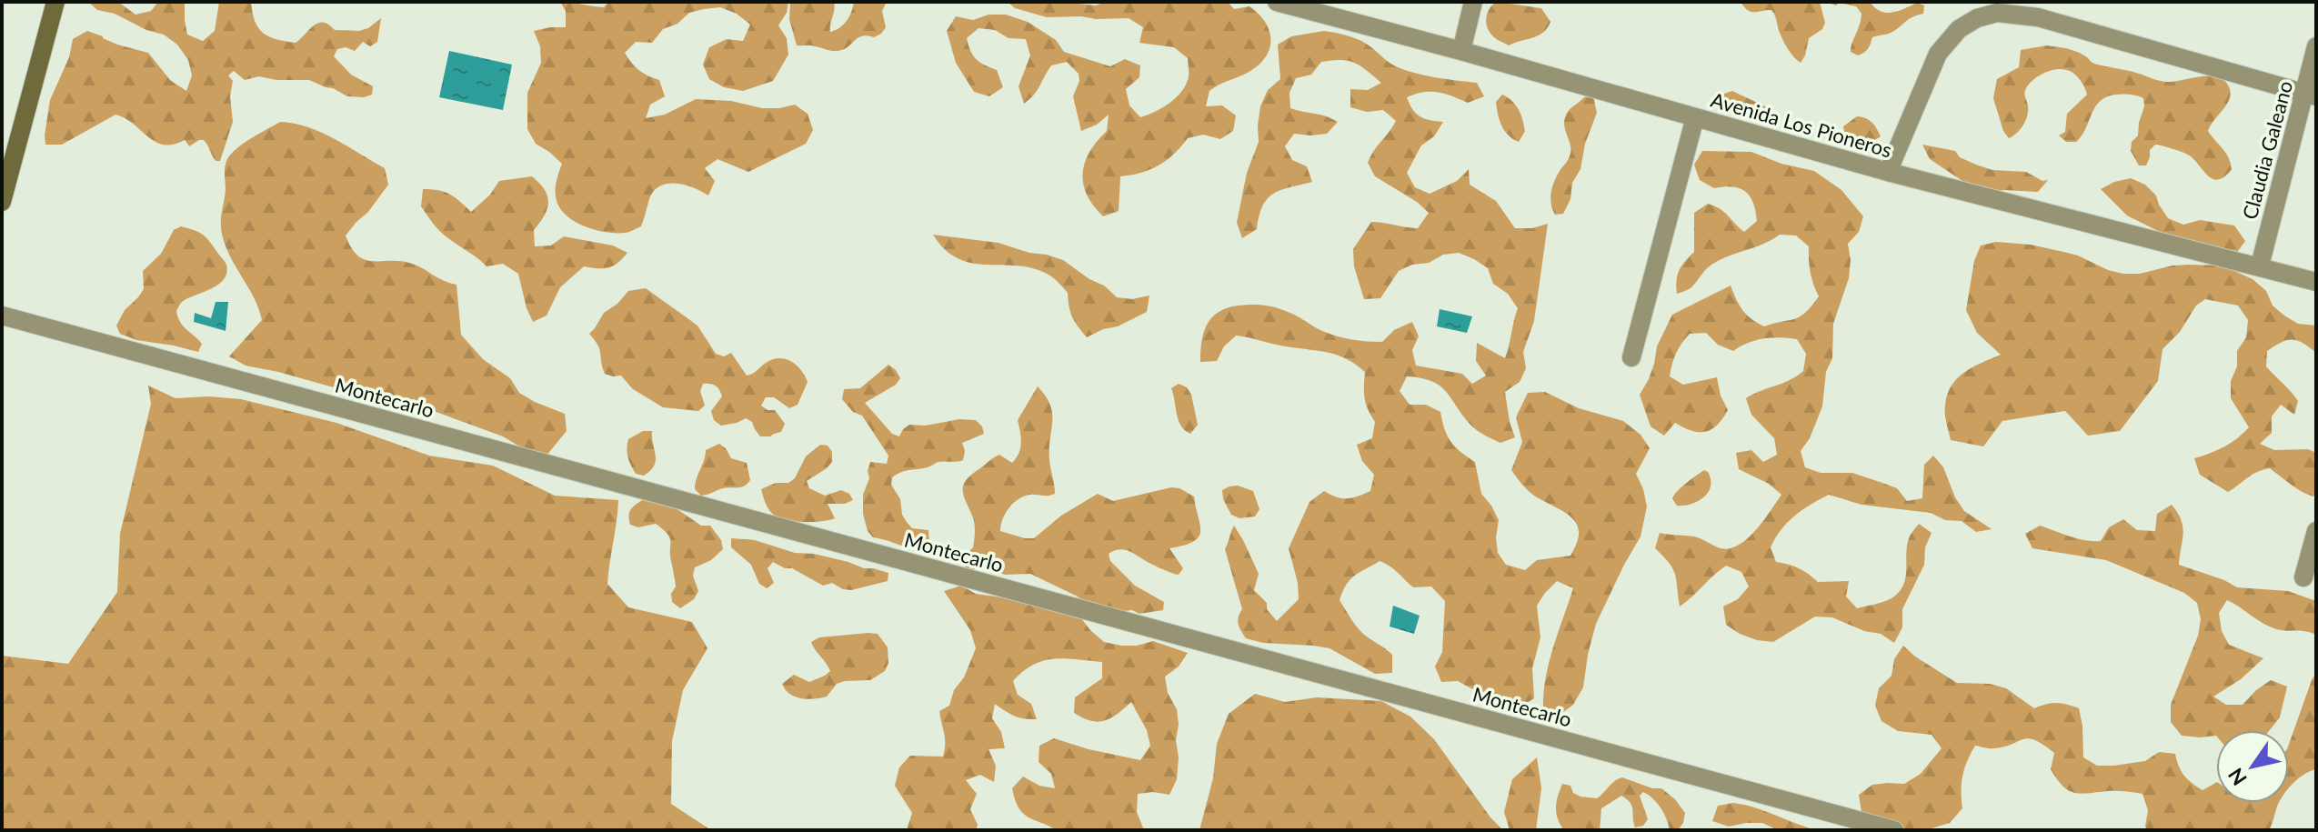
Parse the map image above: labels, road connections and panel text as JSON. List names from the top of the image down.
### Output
{
  "streets": {
    "street": ["Avenida Los Pioneros", "Claudia Galeano", "Montecarlo"]
  },
  "crossings": [
    ["Avenida Los Pioneros", "Claudia Galeano"]
  ],
  "north": "bottom left"
}
